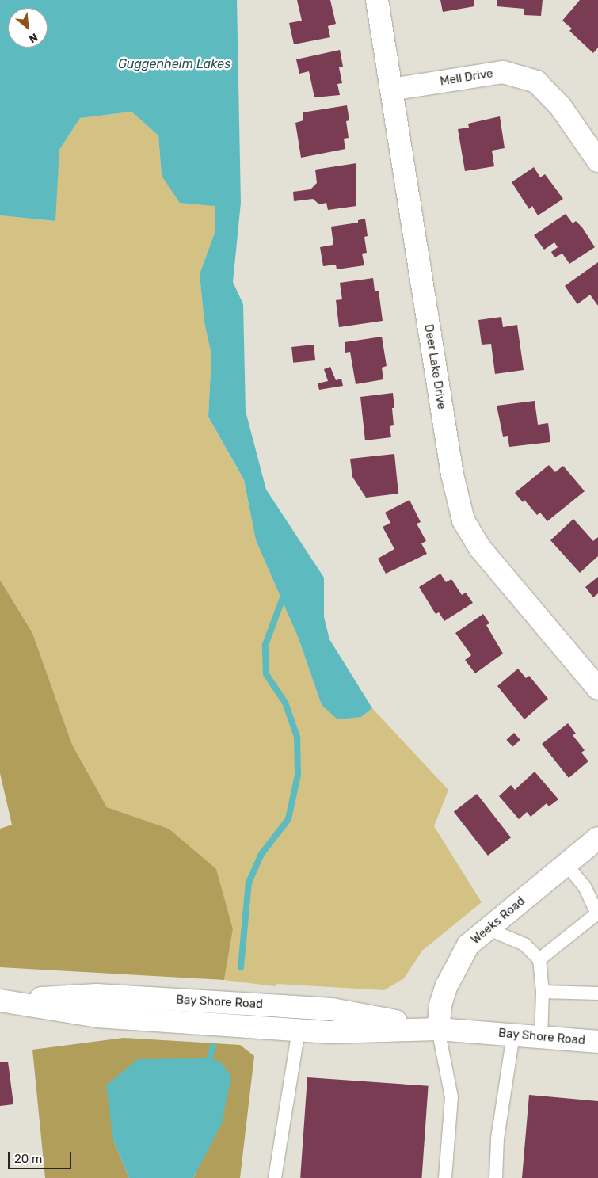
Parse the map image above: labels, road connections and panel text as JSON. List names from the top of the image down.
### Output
{
  "streets": {
    "street": [
      "Mell Drive",
      "Deer Lake Drive",
      "Weeks Road",
      "Bay Shore Road"
    ]
  },
  "crossings": [
    ["Mell Drive", "Deer Lake Drive"],
    ["Weeks Road", "Bay Shore Road"]
  ],
  "water": ["Guggenheim Lakes"],
  "scale_bar": "20 m",
  "north": "bottom right"
}
